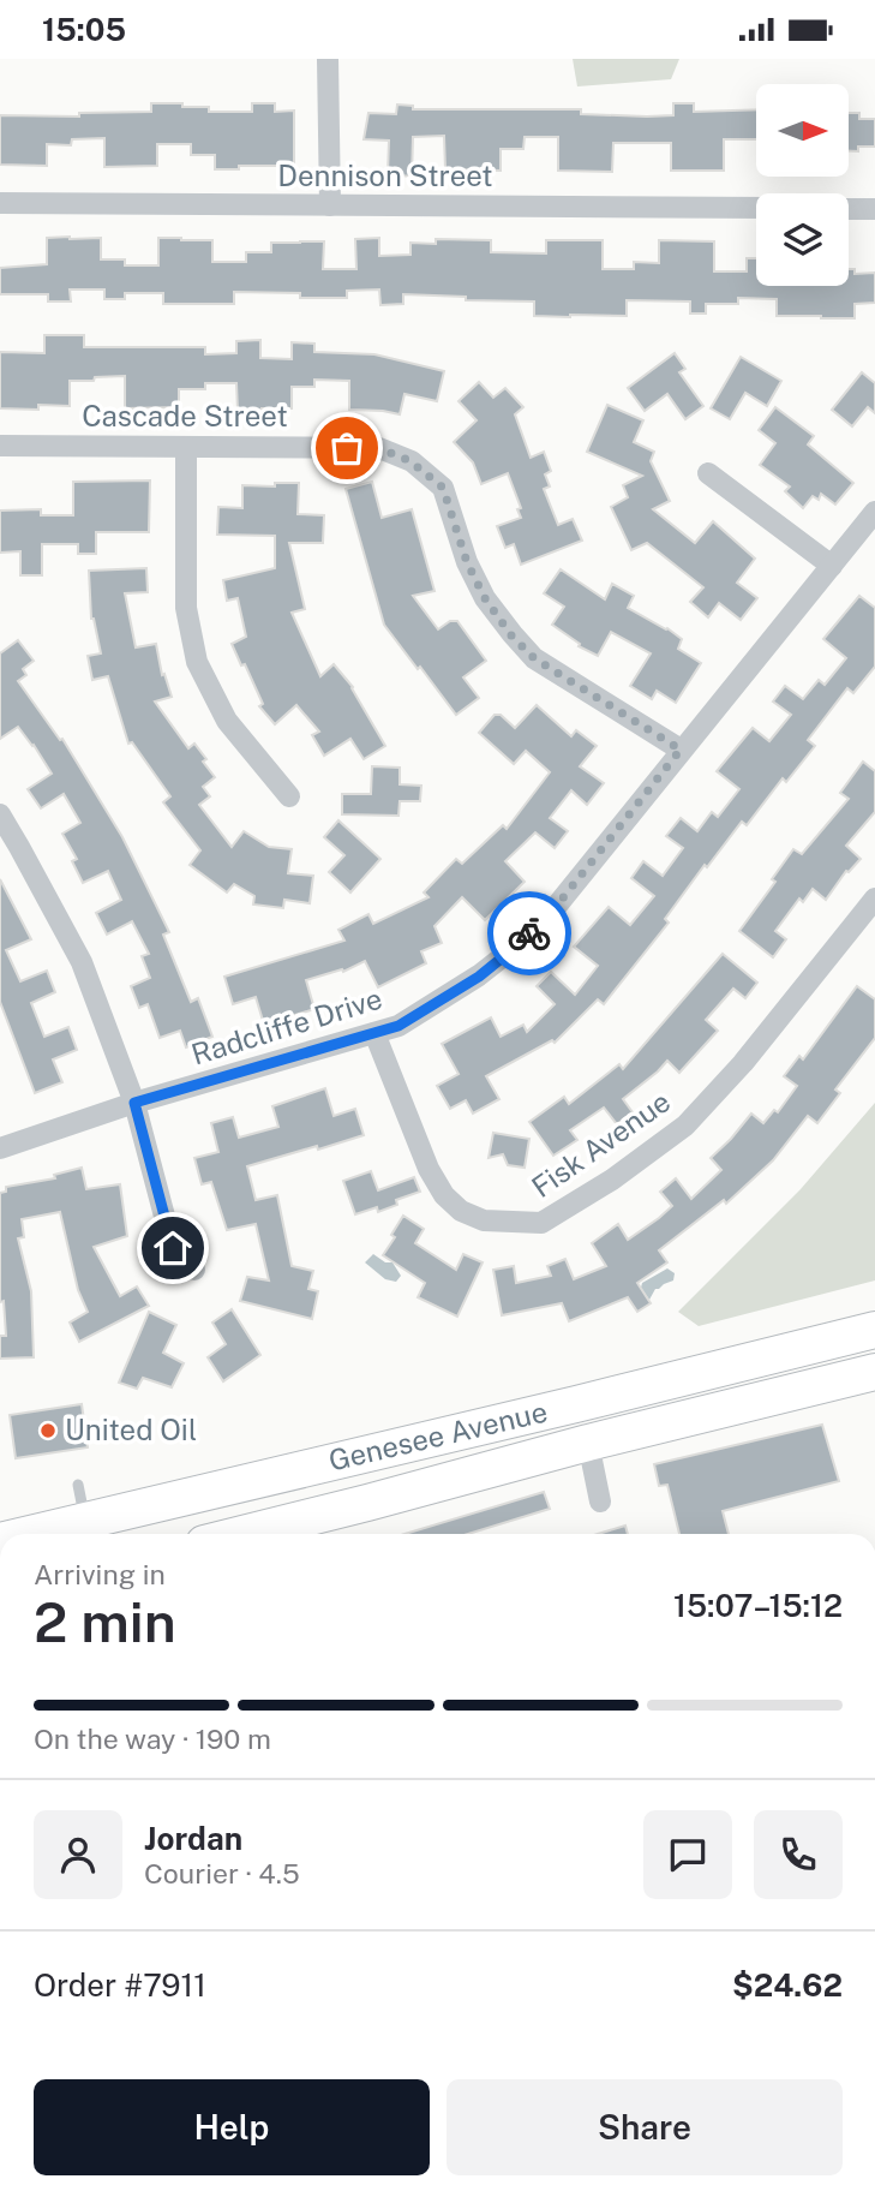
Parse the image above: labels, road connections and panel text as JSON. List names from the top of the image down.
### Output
{
  "streets": {
    "main road": ["Genesee Avenue"],
    "street": [
      "Dennison Street",
      "Cascade Street",
      "Radcliffe Drive",
      "Fisk Avenue"
    ]
  },
  "crossings": [
    ["Cascade Street", "Radcliffe Drive"],
    ["Radcliffe Drive", "Fisk Avenue"]
  ],
  "places": ["United Oil"],
  "north": "right",
  "page": {
    "status": "15:05",
    "heading": ["2 min", "Arriving in", "15:07–15:12"],
    "panel": [
      "Jordan",
      "Courier · 4.5",
      "Order #7911",
      "$24.62"
    ],
    "bar": "On the way · 190 m",
    "buttons": ["Help", "Share"]
  }
}
